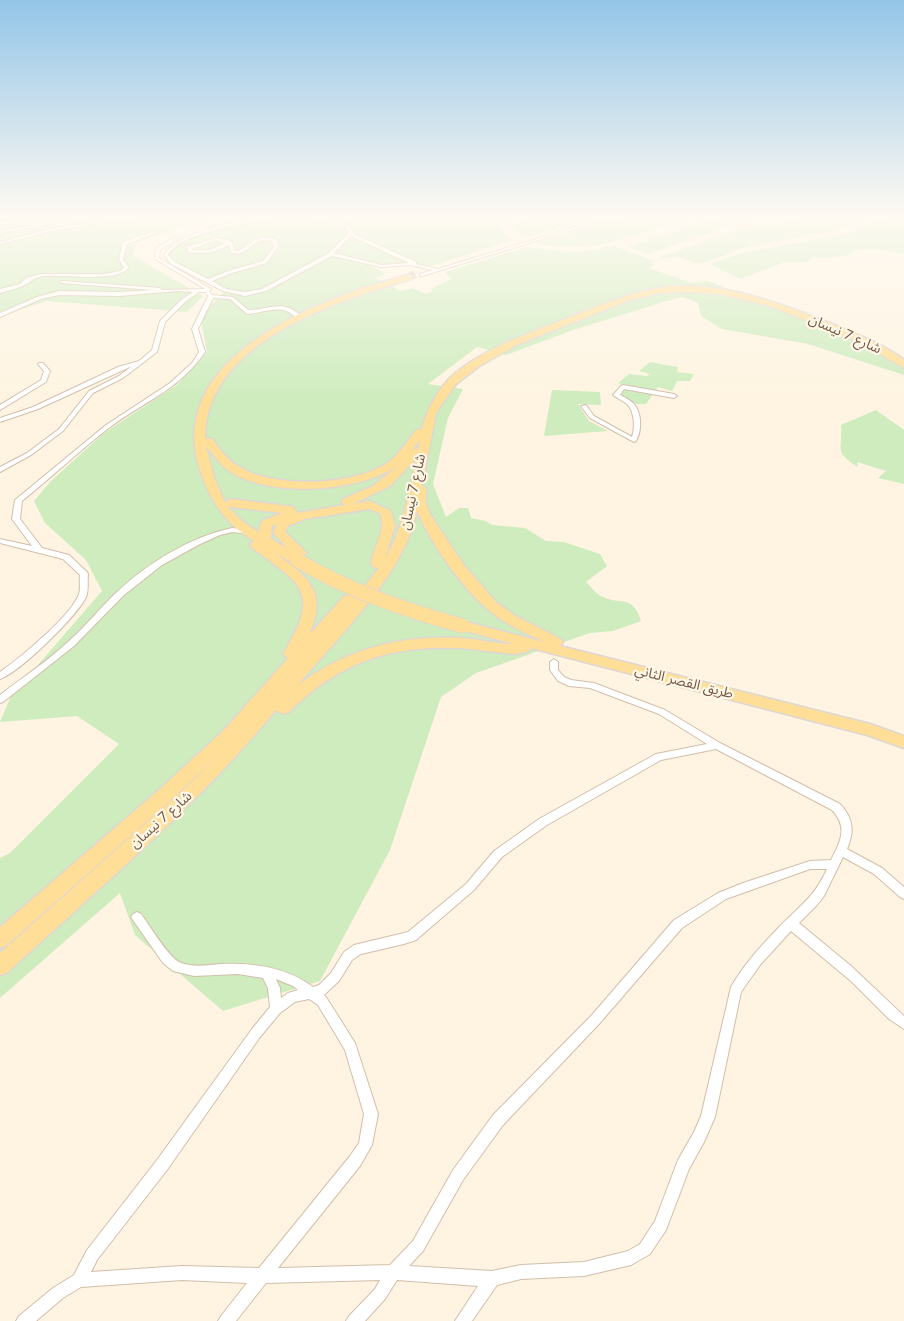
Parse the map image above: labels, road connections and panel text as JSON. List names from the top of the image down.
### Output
{
  "streets": {
    "main road": ["شارع 7 نيسان", "طريق القصر الثاني"]
  }
}
